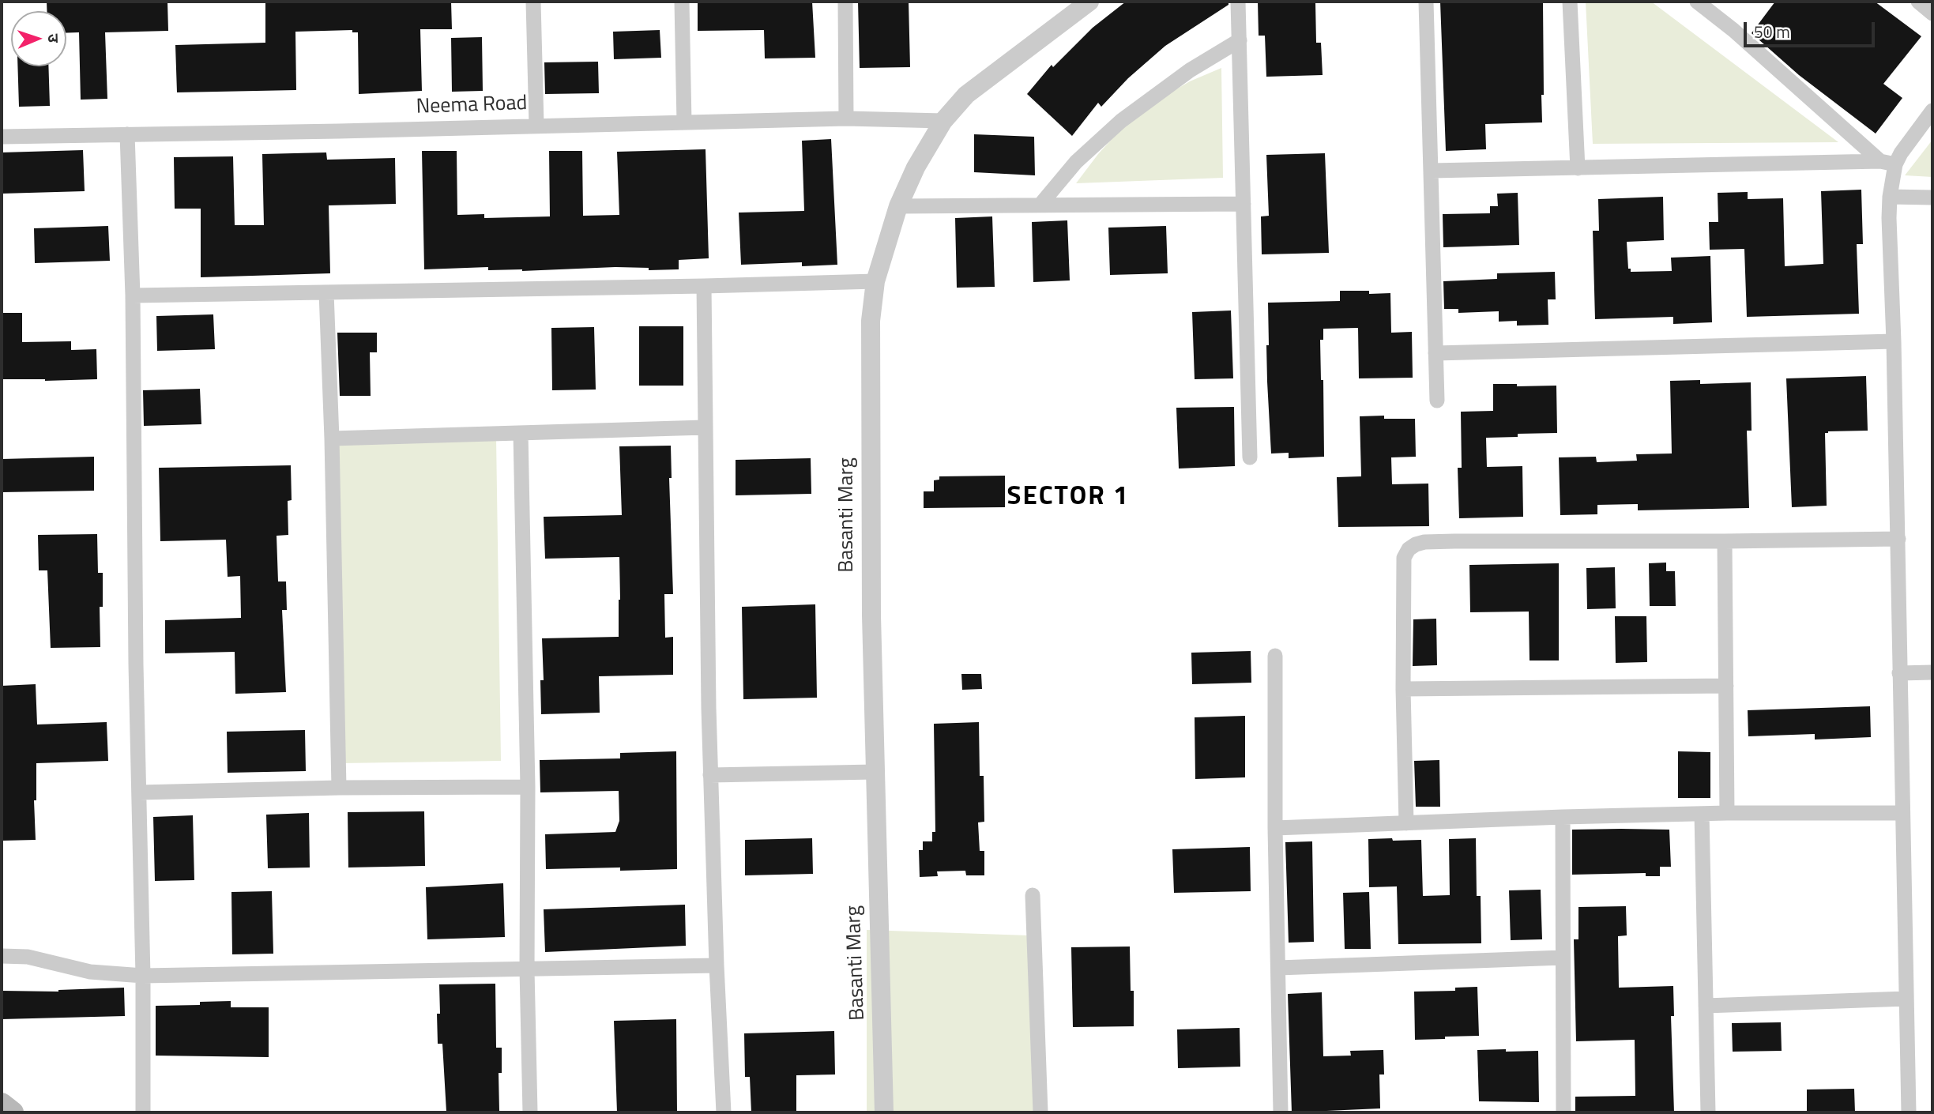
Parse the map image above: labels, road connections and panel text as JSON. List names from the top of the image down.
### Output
{
  "streets": {
    "street": ["Neema Road", "Basanti Marg"]
  },
  "crossings": [
    ["Neema Road", "Basanti Marg"]
  ],
  "districts": ["SECTOR 1"],
  "scale_bar": "50 m",
  "north": "right"
}
